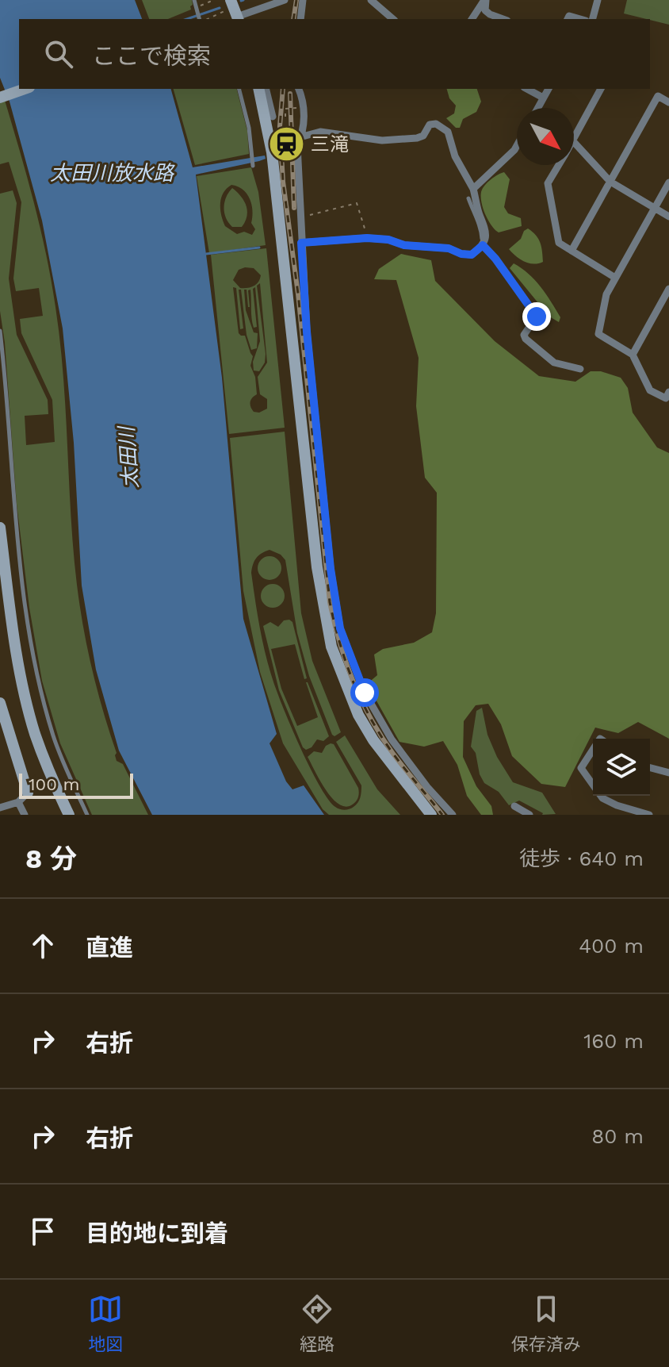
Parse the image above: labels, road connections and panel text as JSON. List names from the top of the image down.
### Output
{
  "water": ["太田川放水路", "太田川"],
  "places": {
    "station": ["三滝"]
  },
  "scale_bar": "100 m",
  "north": "bottom right",
  "page": {
    "search": "ここで検索",
    "scale": "100 m",
    "heading": ["8 分", "徒歩 · 640 m"],
    "list": [
      ["直進", "400 m"],
      ["右折", "160 m"],
      ["右折", "80 m"],
      "目的地に到着"
    ],
    "nav": ["地図", "経路", "保存済み"]
  }
}
